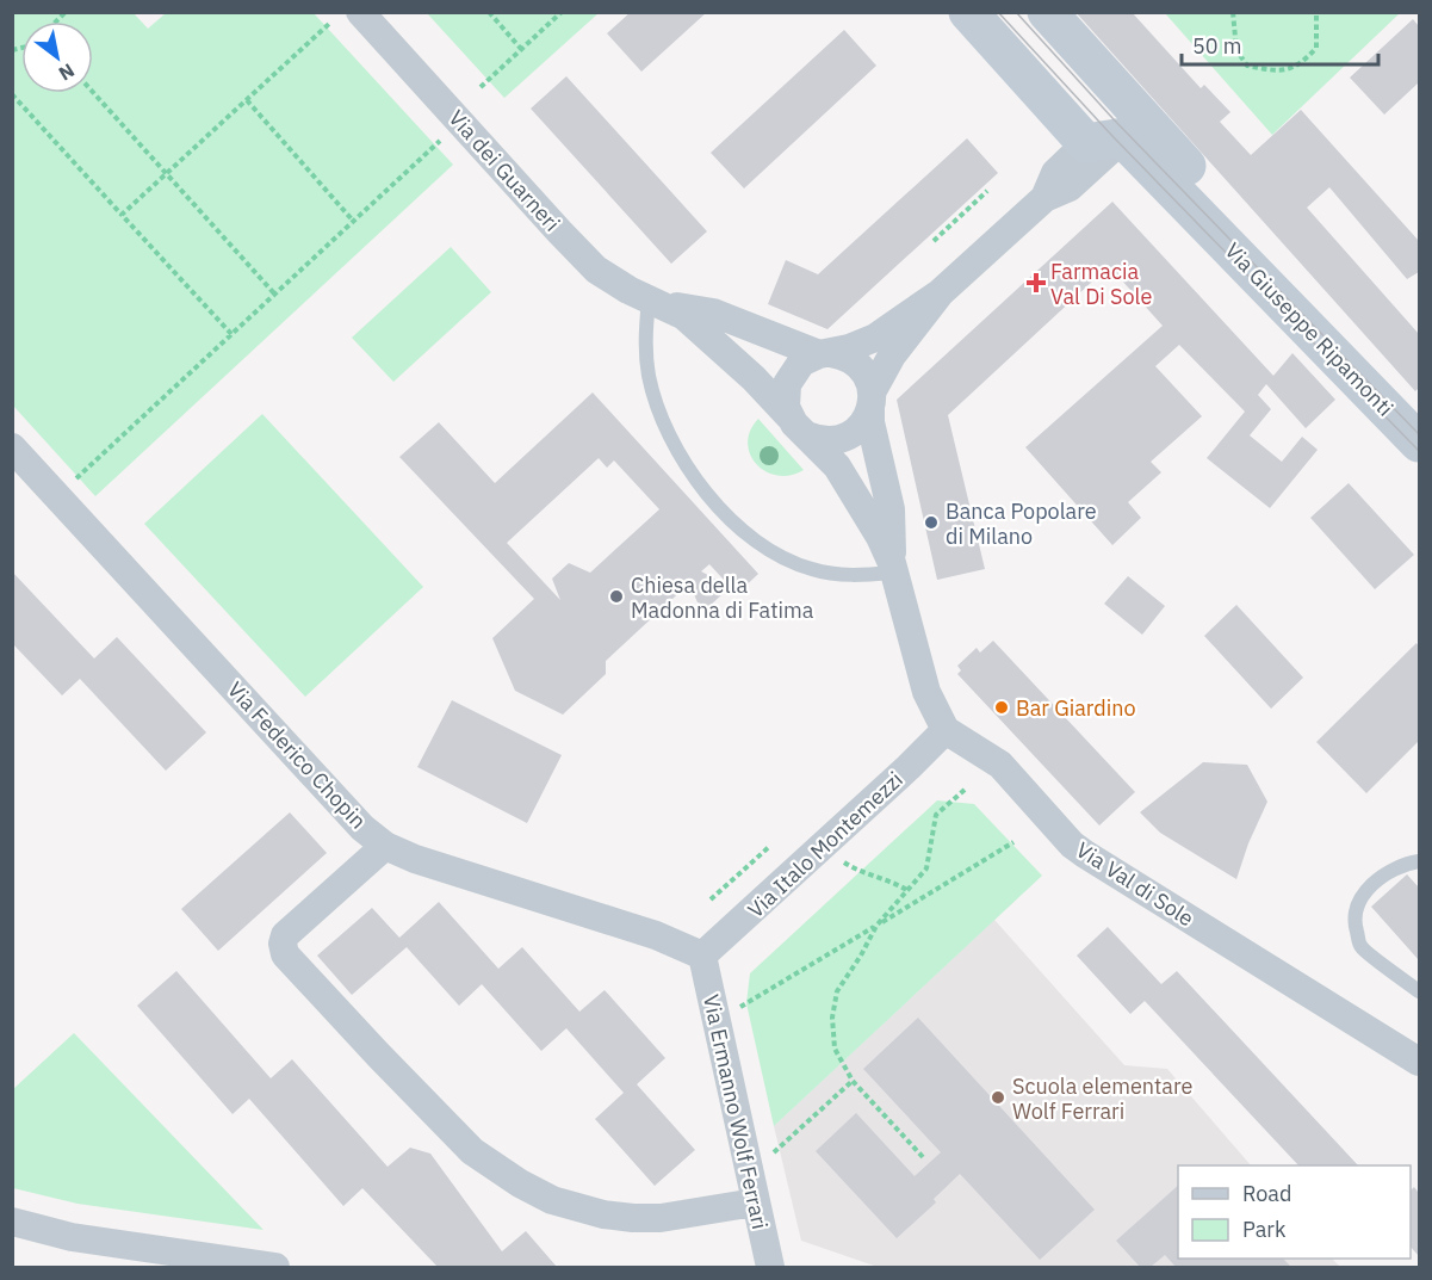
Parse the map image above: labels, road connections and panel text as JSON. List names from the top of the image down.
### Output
{
  "streets": {
    "street": [
      "Via dei Guarneri",
      "Via Giuseppe Ripamonti",
      "Via Federico Chopin",
      "Via Italo Montemezzi",
      "Via Val di Sole",
      "Via Ermanno Wolf Ferrari"
    ]
  },
  "crossings": [
    ["Via Federico Chopin", "Via Italo Montemezzi"],
    ["Via Federico Chopin", "Via Ermanno Wolf Ferrari"],
    ["Via Italo Montemezzi", "Via Val di Sole"],
    ["Via Italo Montemezzi", "Via Ermanno Wolf Ferrari"]
  ],
  "places": {
    "health": ["Farmacia Val Di Sole"],
    "other": [
      "Banca Popolare di Milano",
      "Chiesa della Madonna di Fatima",
      "Bar Giardino",
      "Scuola elementare Wolf Ferrari"
    ]
  },
  "legend": ["Road", "Park"],
  "scale_bar": "50 m",
  "north": "bottom right"
}
